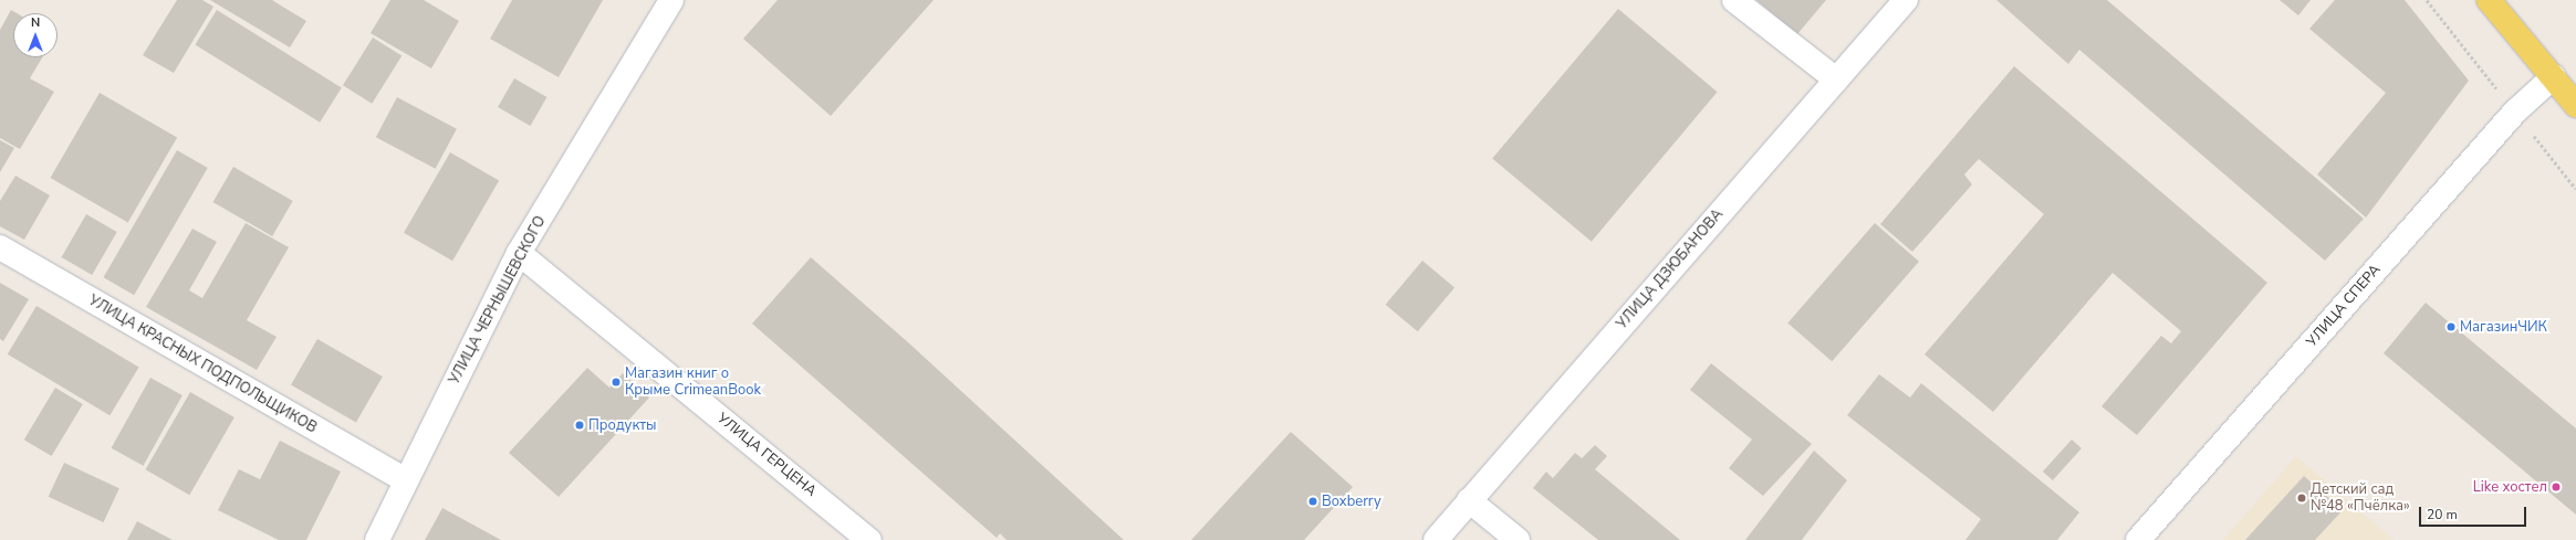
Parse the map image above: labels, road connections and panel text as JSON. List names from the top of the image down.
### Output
{
  "streets": {
    "street": [
      "УЛИЦА ДЗЮБАНОВА",
      "УЛИЦА ЧЕРНЫШЕВСКОГО",
      "УЛИЦА СПЕРА",
      "УЛИЦА КРАСНЫХ ПОДПОЛЬЩИКОВ",
      "УЛИЦА ГЕРЦЕНА"
    ]
  },
  "crossings": [
    ["УЛИЦА ЧЕРНЫШЕВСКОГО", "УЛИЦА КРАСНЫХ ПОДПОЛЬЩИКОВ"],
    ["УЛИЦА ЧЕРНЫШЕВСКОГО", "УЛИЦА ГЕРЦЕНА"]
  ],
  "places": [
    "МагазинЧИК",
    "Магазин книг о Крыме CrimeanBook",
    "Продукты",
    "Like хостел",
    "Детский сад №48 «Пчёлка»",
    "Boxberry"
  ],
  "scale_bar": "20 m",
  "north": "top"
}
